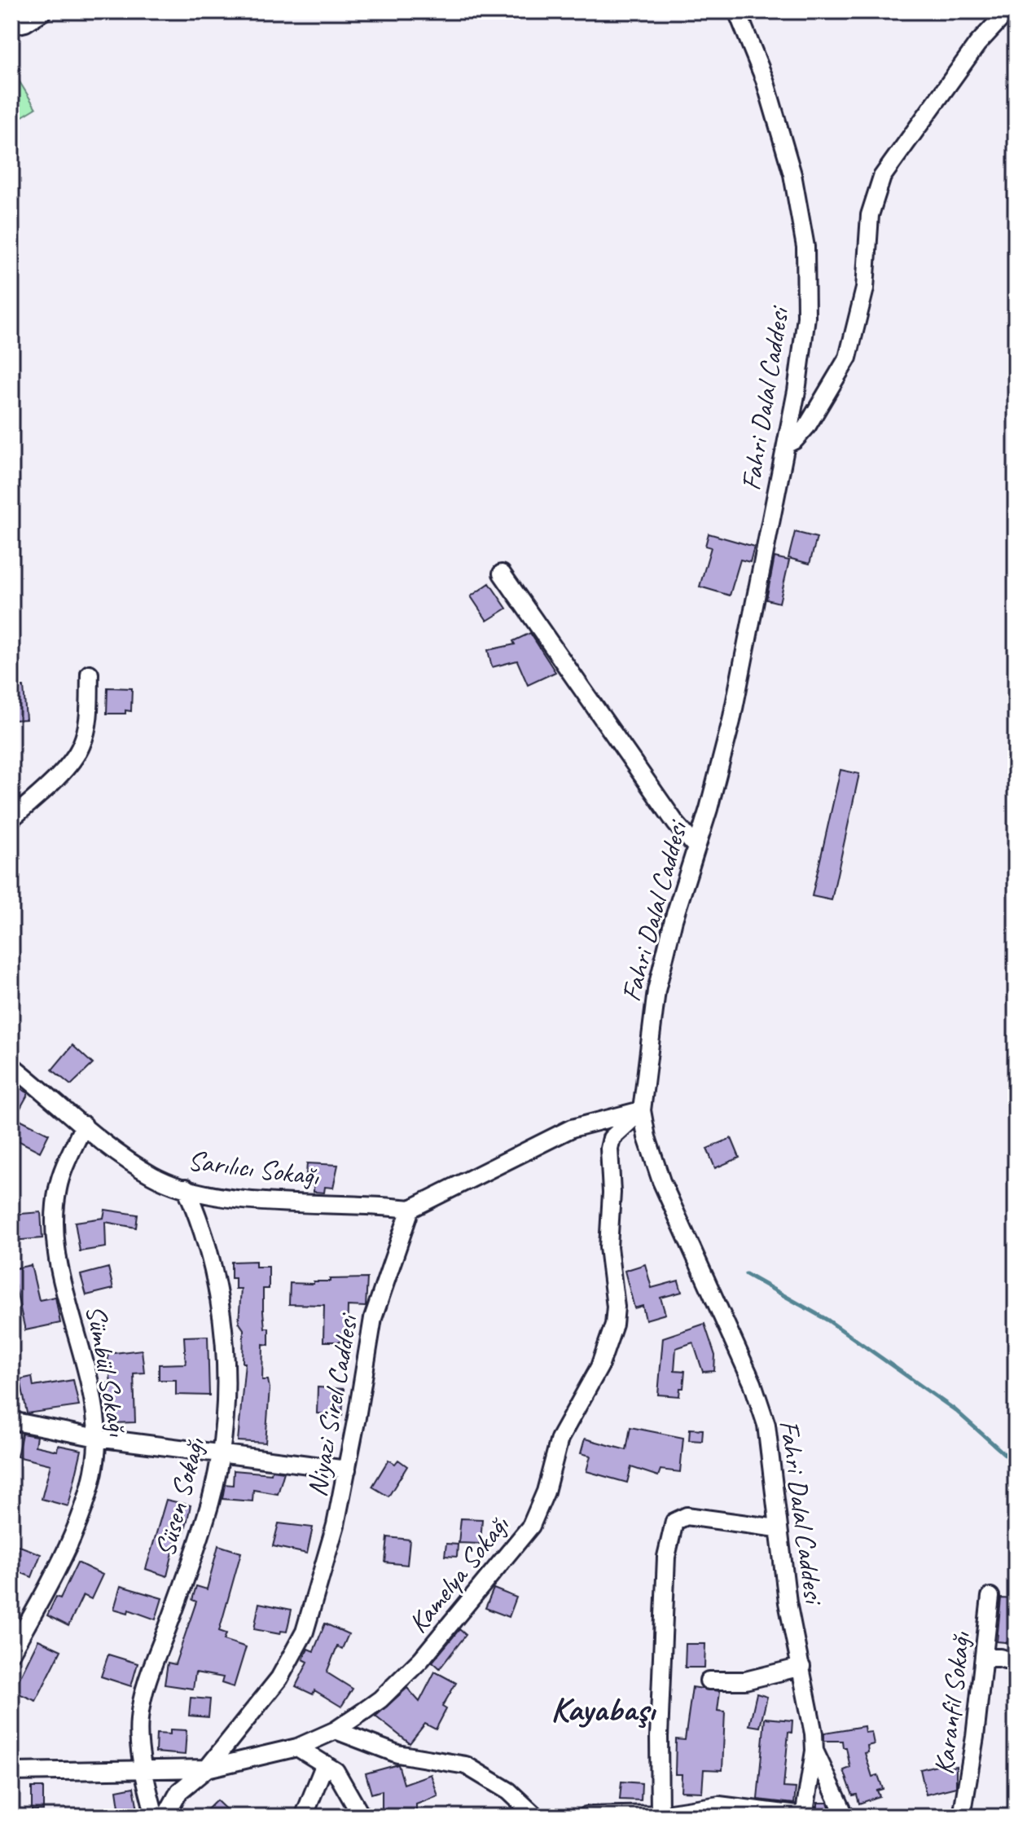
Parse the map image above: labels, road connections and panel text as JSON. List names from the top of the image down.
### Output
{
  "streets": {
    "street": [
      "Fahri Dalal Caddesi",
      "Sarılıcı Sokağı",
      "Sümbül Sokağı",
      "Niyazi Sirel Caddesi",
      "Süsen Sokağı",
      "Kamelya Sokağı",
      "Karanfil Sokağı"
    ]
  },
  "crossings": [
    ["Fahri Dalal Caddesi", "Kamelya Sokağı"],
    ["Sarılıcı Sokağı", "Sümbül Sokağı"],
    ["Sarılıcı Sokağı", "Niyazi Sirel Caddesi"],
    ["Sarılıcı Sokağı", "Süsen Sokağı"],
    ["Niyazi Sirel Caddesi", "Kamelya Sokağı"],
    ["Süsen Sokağı", "Kamelya Sokağı"]
  ],
  "districts": ["Kayabaşı"]
}
